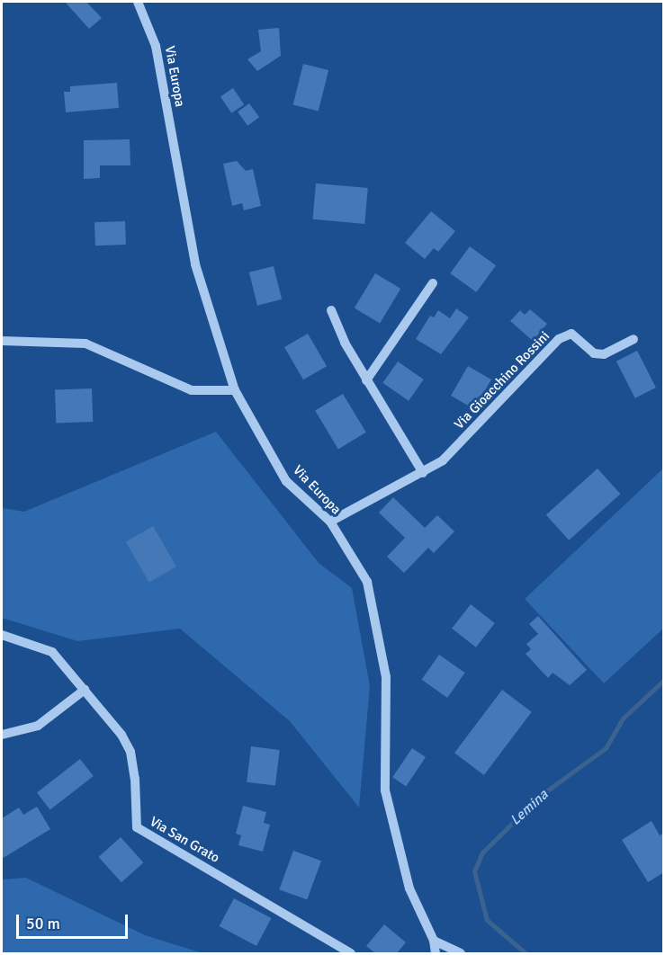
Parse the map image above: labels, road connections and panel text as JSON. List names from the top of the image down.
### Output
{
  "streets": {
    "street": ["Via Europa", "Via Gioacchino Rossini", "Via San Grato"]
  },
  "crossings": [
    ["Via Europa", "Via Gioacchino Rossini"]
  ],
  "water": ["Lemina"],
  "scale_bar": "50 m"
}
